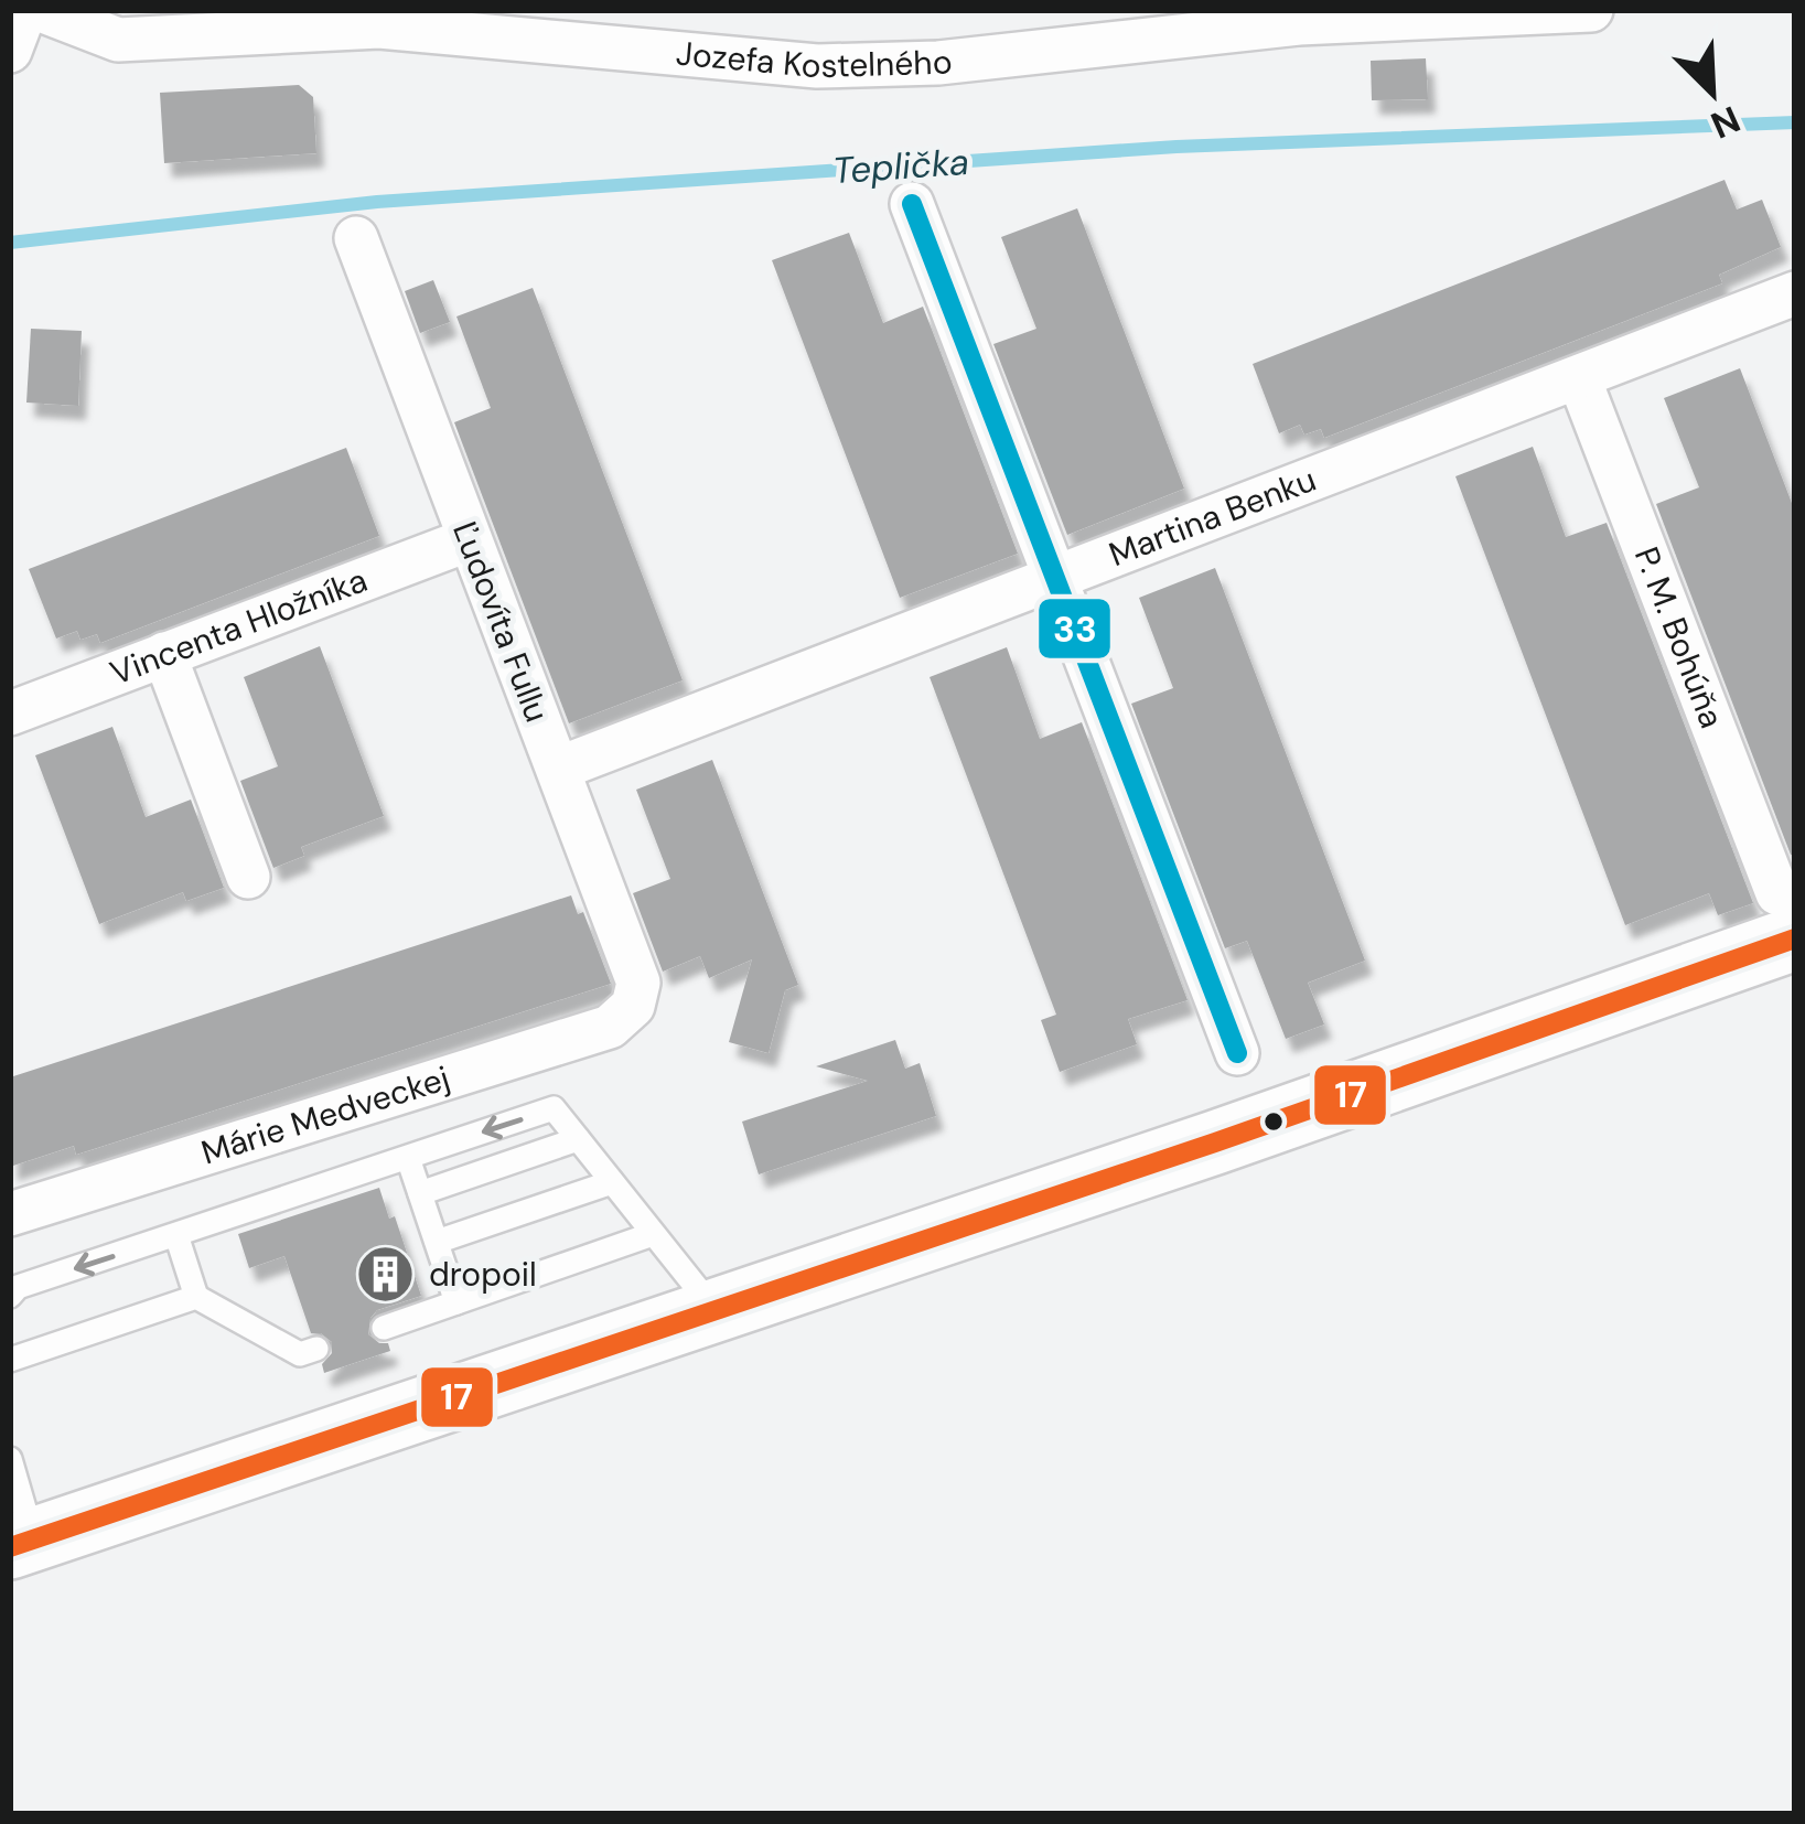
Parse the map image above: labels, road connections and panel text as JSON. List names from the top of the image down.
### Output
{
  "streets": {
    "street": [
      "Jozefa Kostelného",
      "Martina Benku",
      "Ľudovíta Fullu",
      "Vincenta Hložníka",
      "P. M. Bohúňa",
      "Márie Medveckej"
    ]
  },
  "crossings": [
    ["Martina Benku", "Ľudovíta Fullu"],
    ["Martina Benku", "P. M. Bohúňa"],
    ["Ľudovíta Fullu", "Vincenta Hložníka"],
    ["Ľudovíta Fullu", "Márie Medveckej"]
  ],
  "water": ["Teplička"],
  "places": {
    "building": ["dropoil"]
  },
  "lines": ["transit line 33", "transit line 17"],
  "north": "bottom right"
}
